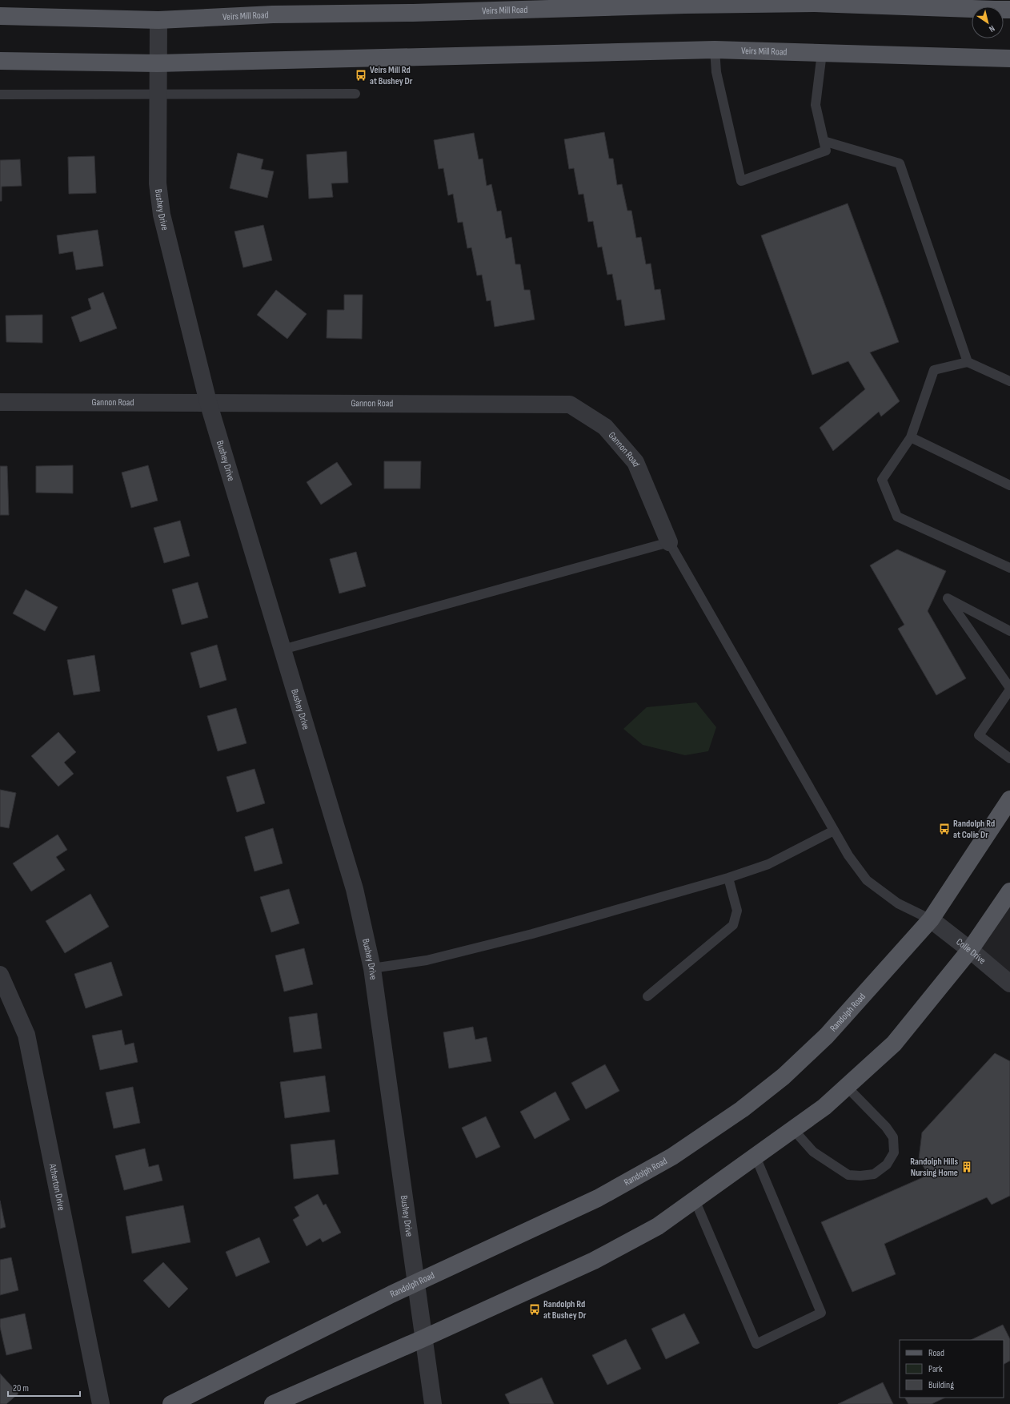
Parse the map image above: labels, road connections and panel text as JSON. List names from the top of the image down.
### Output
{
  "streets": {
    "main road": ["Veirs Mill Road", "Randolph Road"],
    "street": [
      "Bushey Drive",
      "Gannon Road",
      "Colie Drive",
      "Atherton Drive"
    ]
  },
  "crossings": [
    ["Veirs Mill Road", "Bushey Drive"],
    ["Bushey Drive", "Gannon Road"],
    ["Bushey Drive", "Randolph Road"],
    ["Colie Drive", "Randolph Road"]
  ],
  "places": {
    "bus stop": ["Veirs Mill Rd at Bushey Dr", "Randolph Rd at Colie Dr", "Randolph Rd at Bushey Dr"],
    "building": ["Randolph Hills Nursing Home"]
  },
  "legend": ["Road", "Park", "Building"],
  "scale_bar": "20 m",
  "north": "bottom right"
}
